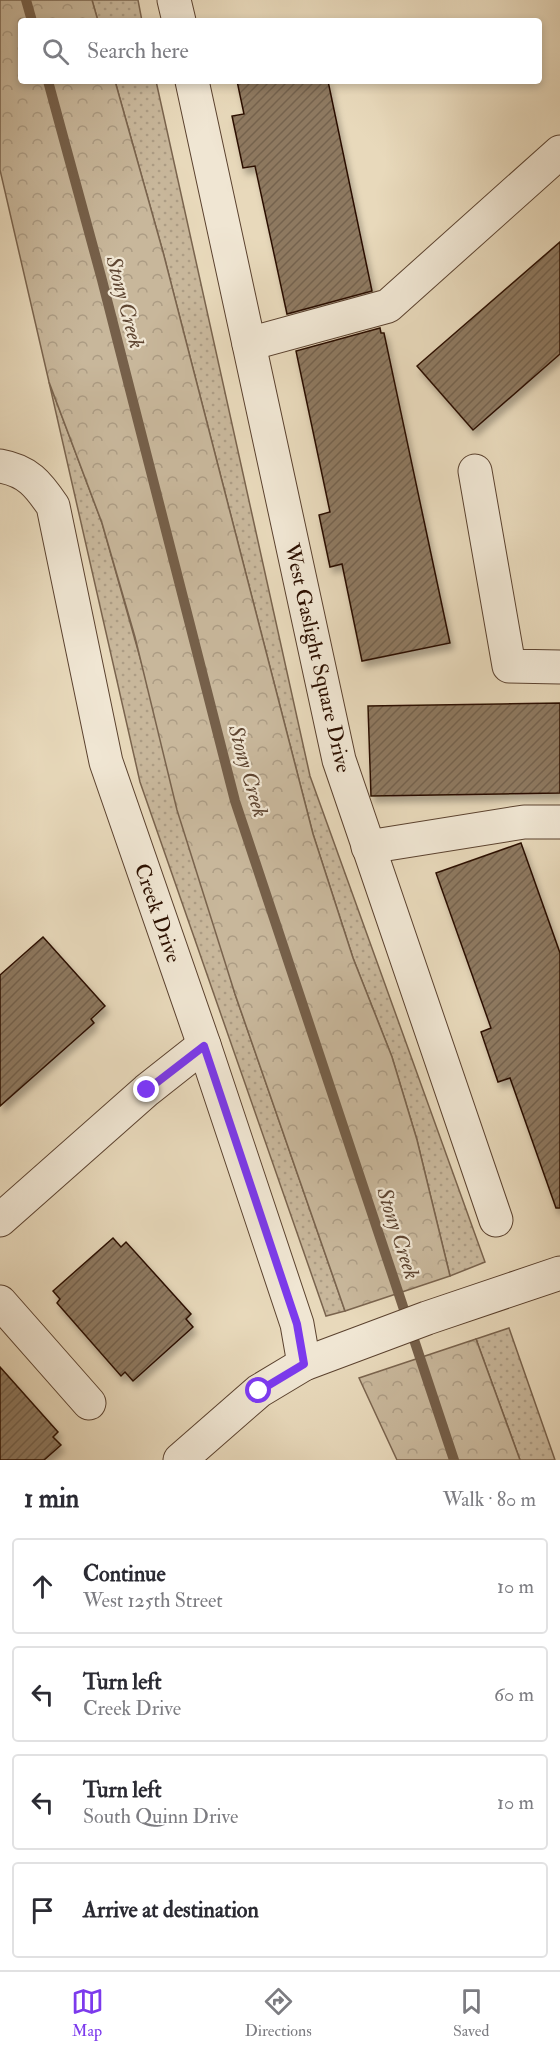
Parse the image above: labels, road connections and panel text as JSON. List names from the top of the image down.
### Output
{
  "streets": {
    "street": ["West Gaslight Square Drive", "Creek Drive"]
  },
  "water": ["Stony Creek"],
  "page": {
    "search": "Search here",
    "heading": ["1 min", "Walk · 80 m"],
    "list": [
      ["Continue", "West 125th Street", "10 m"],
      ["Turn left", "Creek Drive", "60 m"],
      ["Turn left", "South Quinn Drive", "10 m"],
      "Arrive at destination"
    ],
    "nav": ["Map", "Directions", "Saved"]
  }
}
